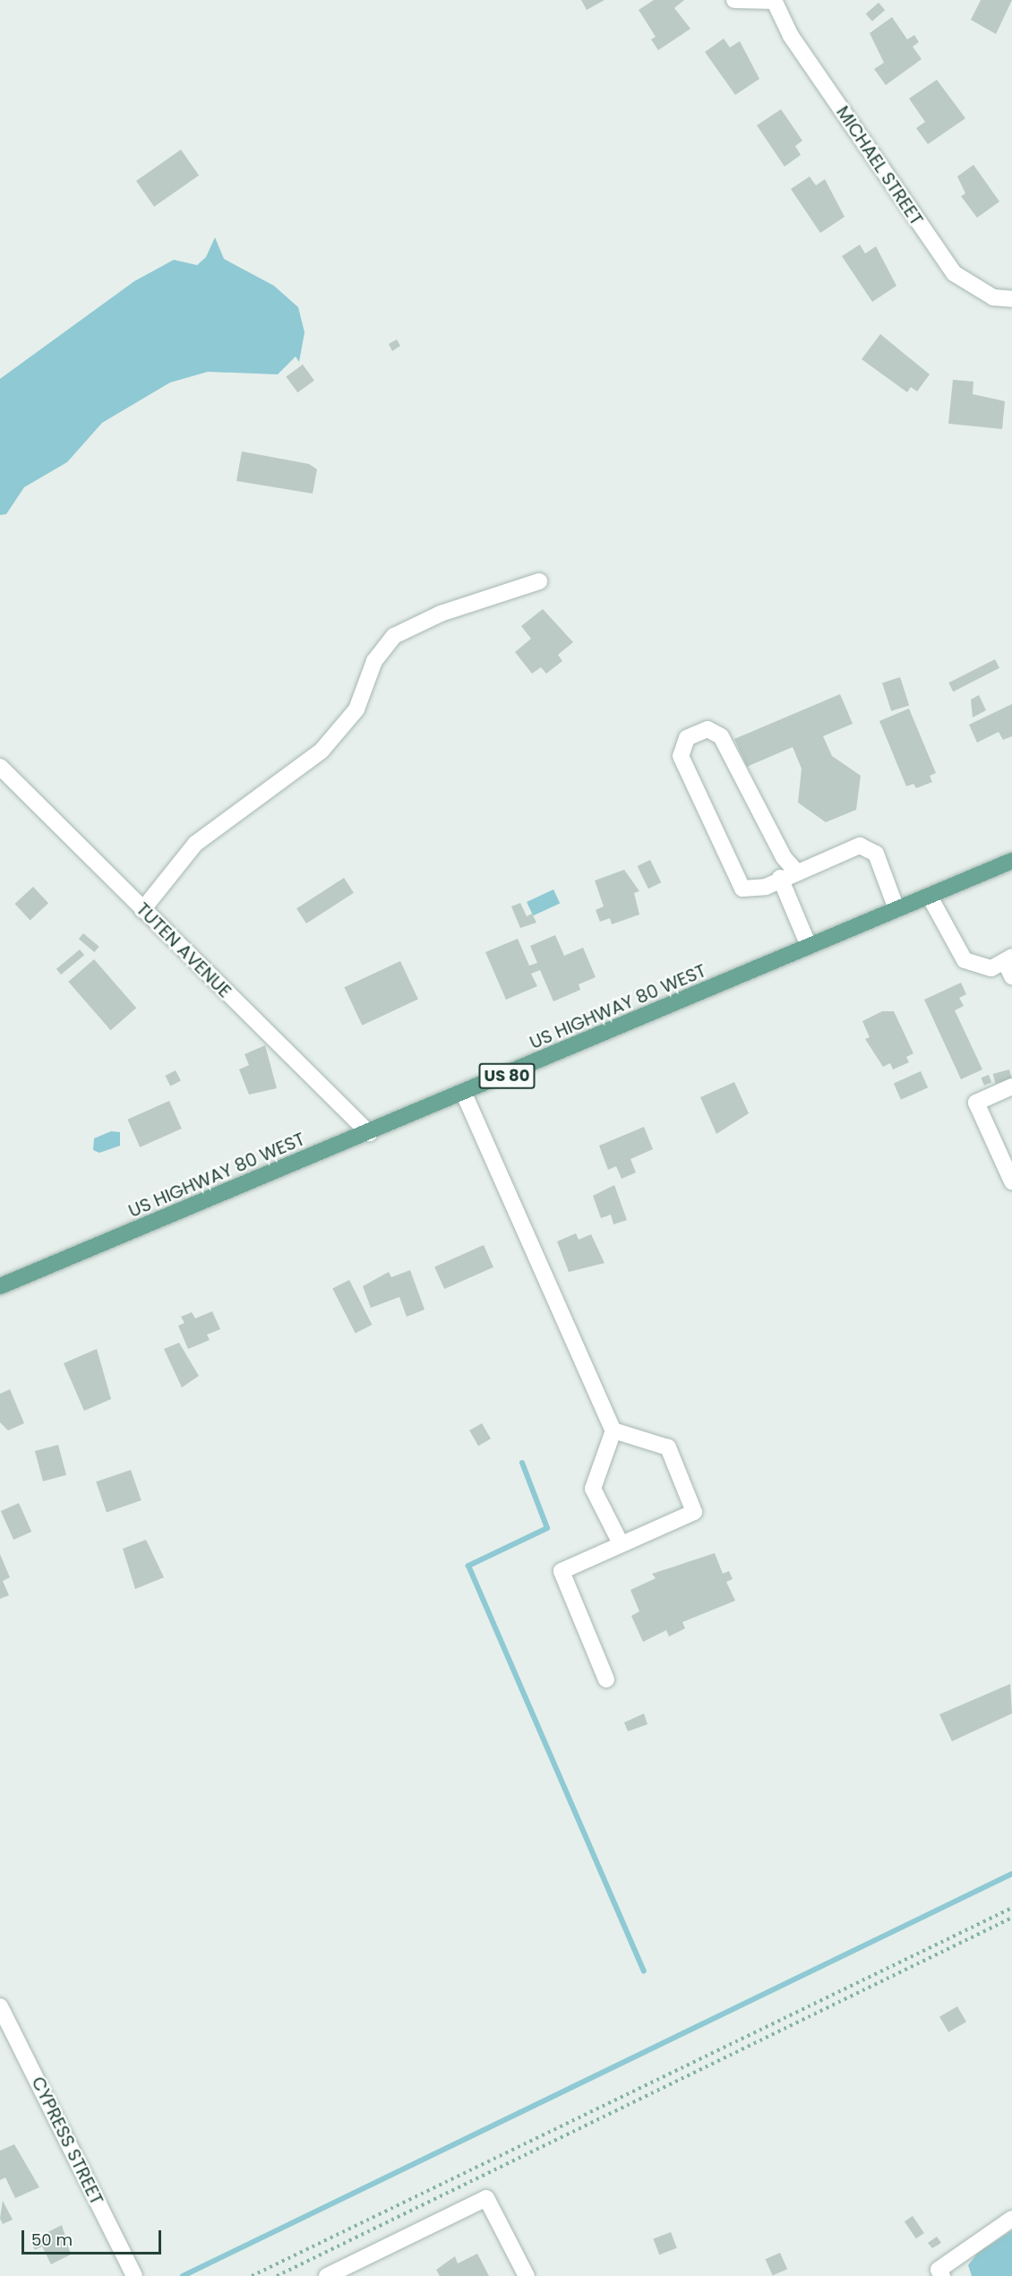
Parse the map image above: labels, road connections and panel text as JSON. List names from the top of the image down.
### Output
{
  "streets": {
    "main road": ["US HIGHWAY 80 WEST", "US 80"],
    "street": ["MICHAEL STREET", "TUTEN AVENUE", "CYPRESS STREET"]
  },
  "crossings": [
    ["TUTEN AVENUE", "US HIGHWAY 80 WEST"]
  ],
  "scale_bar": "50 m"
}
